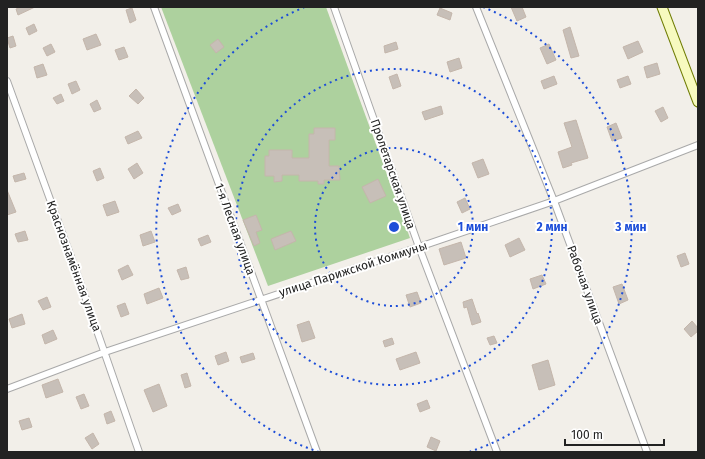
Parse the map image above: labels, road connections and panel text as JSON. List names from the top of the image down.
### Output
{
  "streets": {
    "street": [
      "Пролетарская улица",
      "1-я Лесная улица",
      "Краснознамённая улица",
      "улица Парижской Коммуны",
      "Рабочая улица"
    ]
  },
  "crossings": [
    ["Пролетарская улица", "улица Парижской Коммуны"],
    ["1-я Лесная улица", "улица Парижской Коммуны"],
    ["Краснознамённая улица", "улица Парижской Коммуны"],
    ["улица Парижской Коммуны", "Рабочая улица"]
  ],
  "scale_bar": "100 m",
  "rings": ["1 мин", "2 мин", "3 мин"]
}
